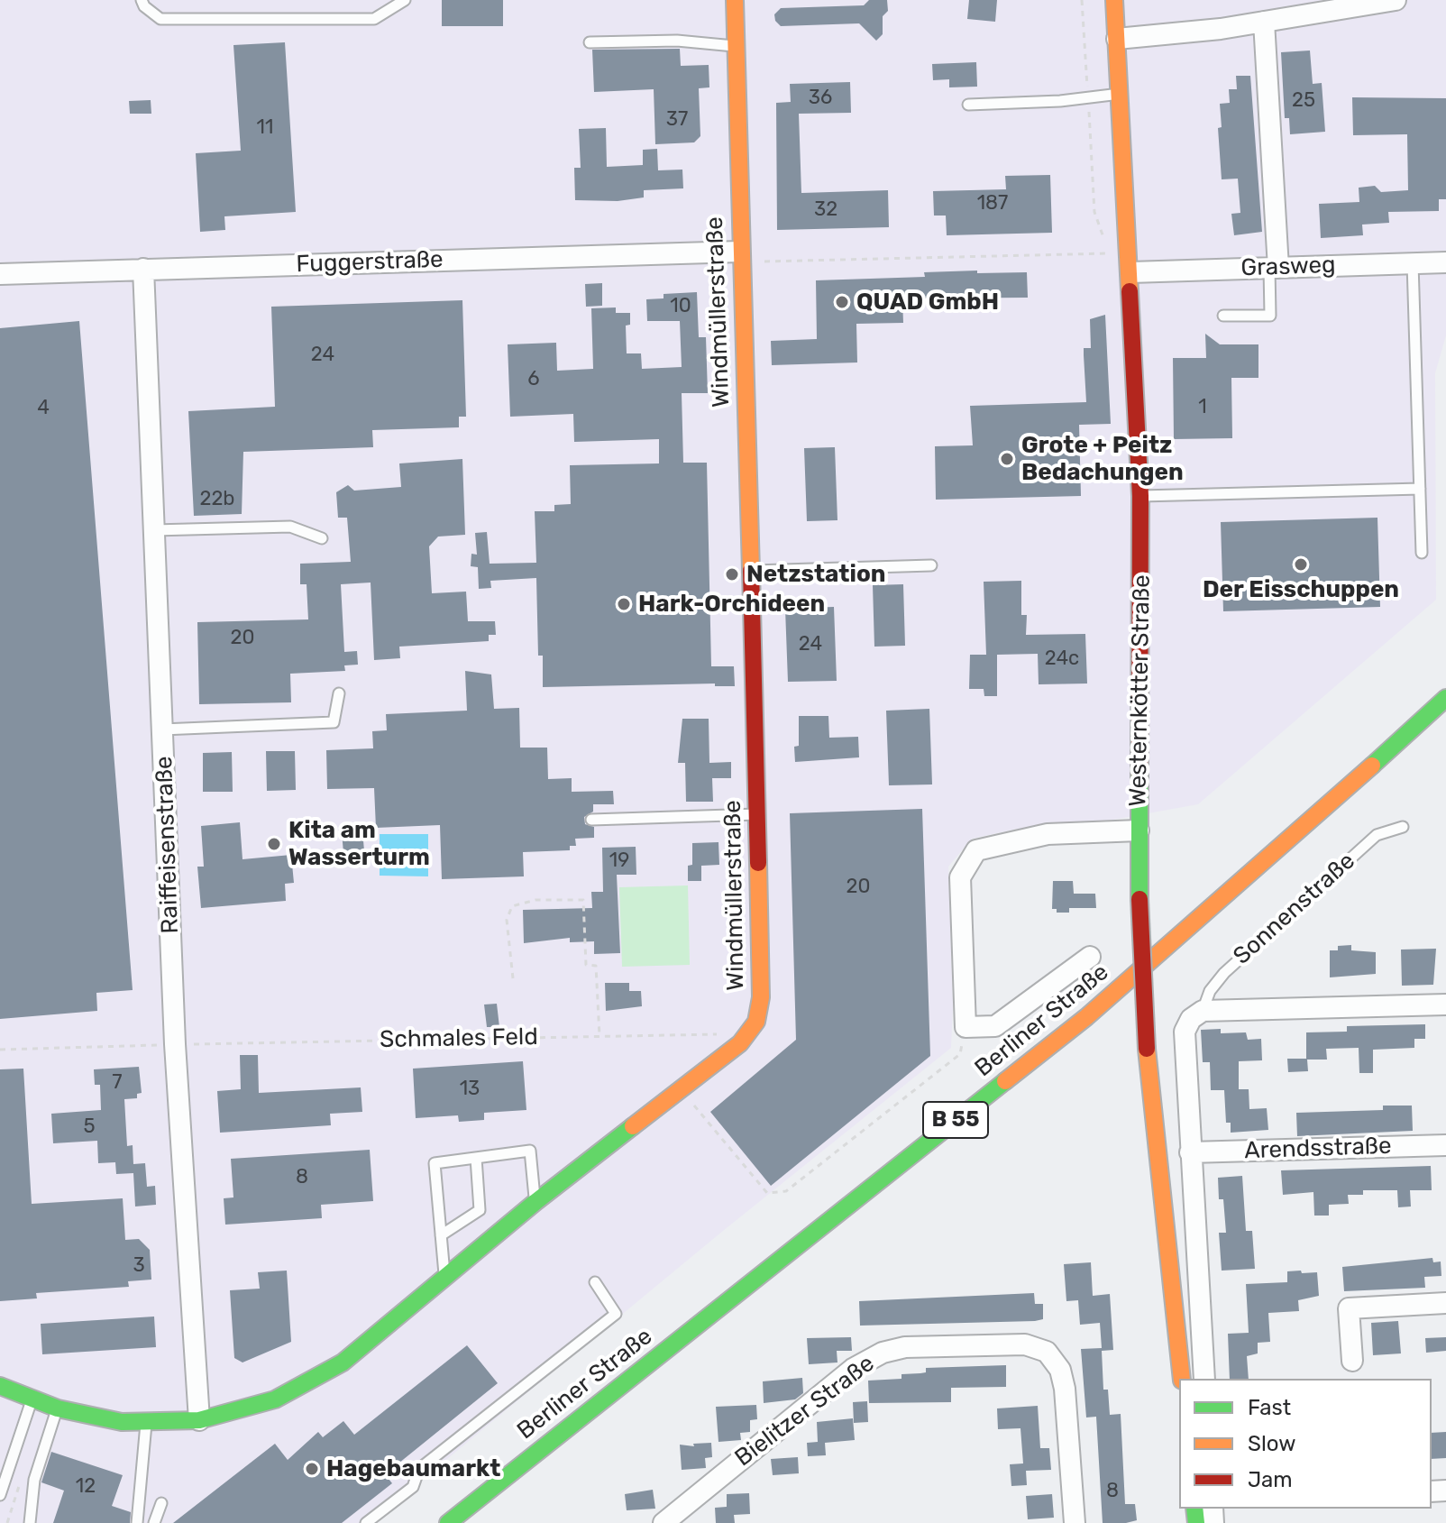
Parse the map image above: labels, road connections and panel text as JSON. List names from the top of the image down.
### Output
{
  "streets": {
    "street": [
      "Fuggerstraße",
      "Grasweg",
      "Windmüllerstraße",
      "Westernkötter Straße",
      "Raiffeisenstraße",
      "Berliner Straße",
      "B 55",
      "Arendsstraße",
      "Bielitzer Straße"
    ],
    "lane": ["Sonnenstraße"],
    "path": ["Schmales Feld"]
  },
  "crossings": [
    ["Fuggerstraße", "Windmüllerstraße"],
    ["Fuggerstraße", "Raiffeisenstraße"],
    ["Grasweg", "Westernkötter Straße"],
    ["Windmüllerstraße", "Raiffeisenstraße"],
    ["Windmüllerstraße", "Schmales Feld"],
    ["Raiffeisenstraße", "Schmales Feld"]
  ],
  "places": [
    "QUAD GmbH",
    "Grote + Peitz Bedachungen",
    "Der Eisschuppen",
    "Netzstation",
    "Hark-Orchideen",
    "Kita am Wasserturm",
    "Hagebaumarkt"
  ],
  "house_numbers": [
    "36",
    "25",
    "37",
    "11",
    "187",
    "32",
    "10",
    "24",
    "6",
    "1",
    "4",
    "22b",
    "20",
    "24",
    "24c",
    "19",
    "20",
    "7",
    "13",
    "5",
    "8",
    "3",
    "12",
    "8"
  ],
  "legend": ["Fast", "Slow", "Jam"]
}
